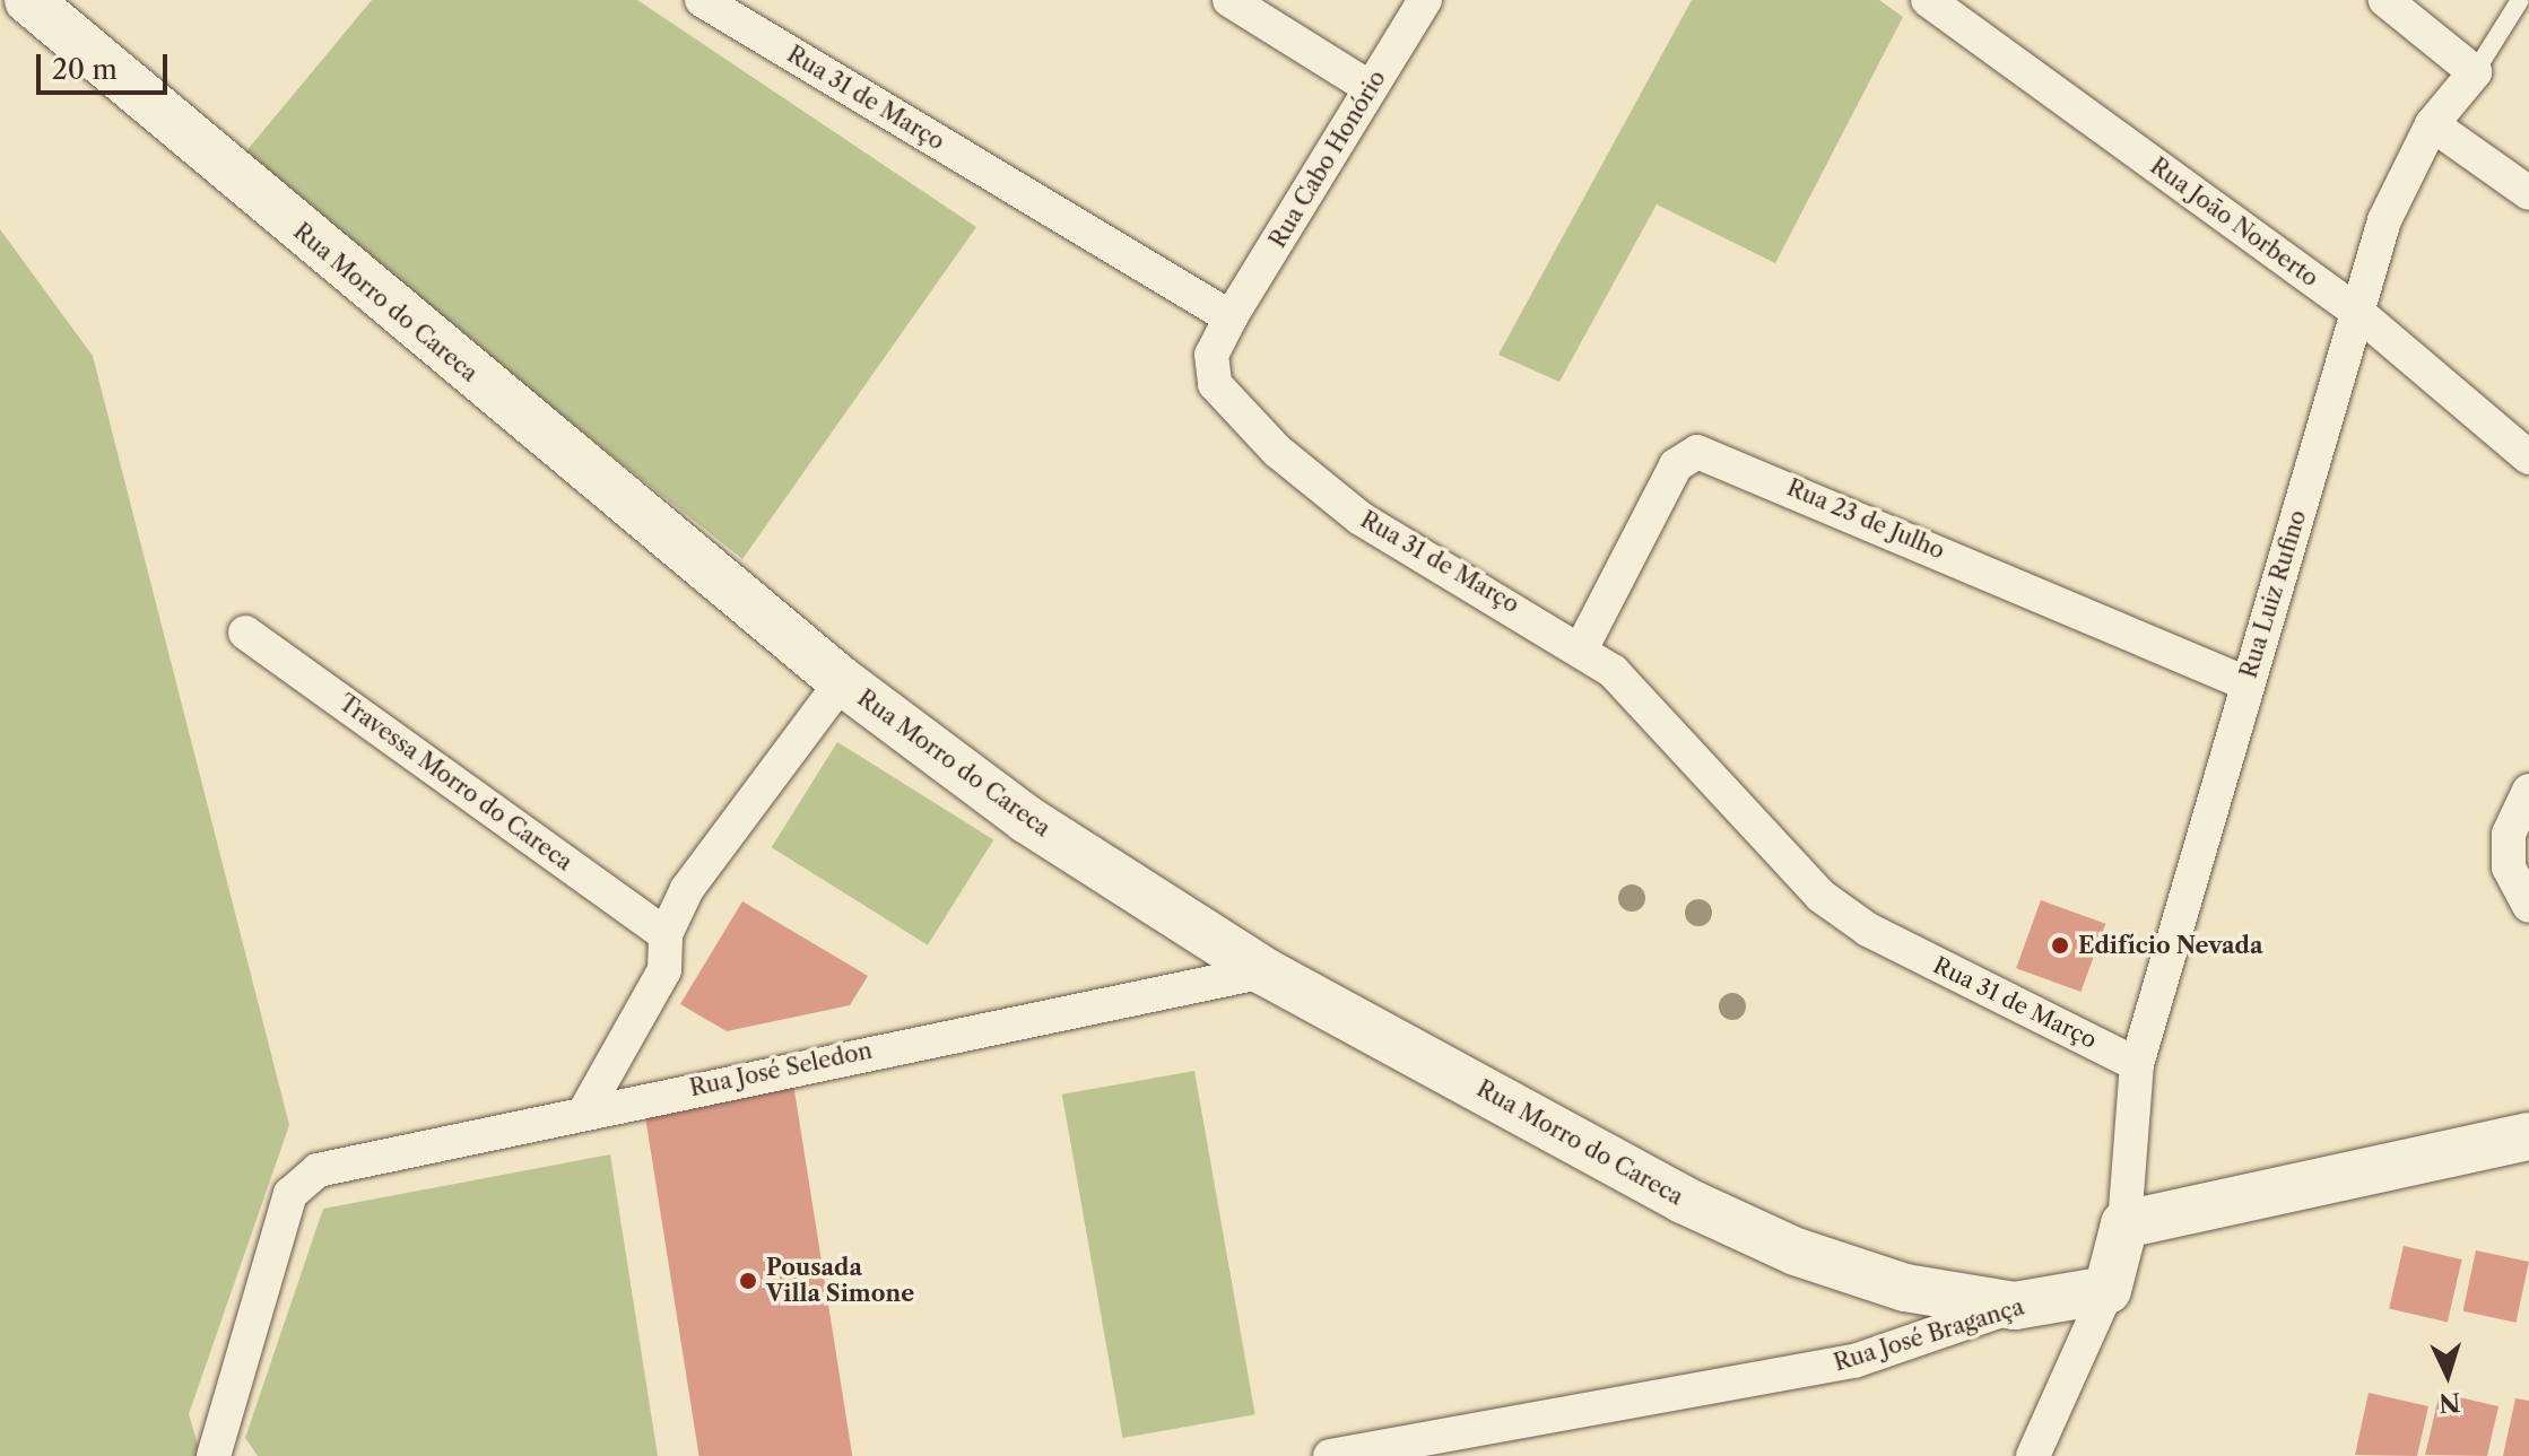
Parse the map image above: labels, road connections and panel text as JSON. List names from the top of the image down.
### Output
{
  "streets": {
    "street": [
      "Rua 31 de Março",
      "Rua Cabo Honório",
      "Rua João Norberto",
      "Rua Morro do Careca",
      "Rua 23 de Julho",
      "Rua Luiz Rufino",
      "Travessa Morro do Careca",
      "Rua José Seledon",
      "Rua José Bragança"
    ]
  },
  "crossings": [
    ["Rua 31 de Março", "Rua Cabo Honório"],
    ["Rua 31 de Março", "Rua 23 de Julho"],
    ["Rua 31 de Março", "Rua Luiz Rufino"],
    ["Rua João Norberto", "Rua Luiz Rufino"],
    ["Rua Morro do Careca", "Rua José Seledon"],
    ["Rua Morro do Careca", "Rua José Bragança"],
    ["Rua 23 de Julho", "Rua Luiz Rufino"]
  ],
  "places": ["Edifício Nevada", "Pousada Villa Simone"],
  "scale_bar": "20 m",
  "north": "bottom"
}
